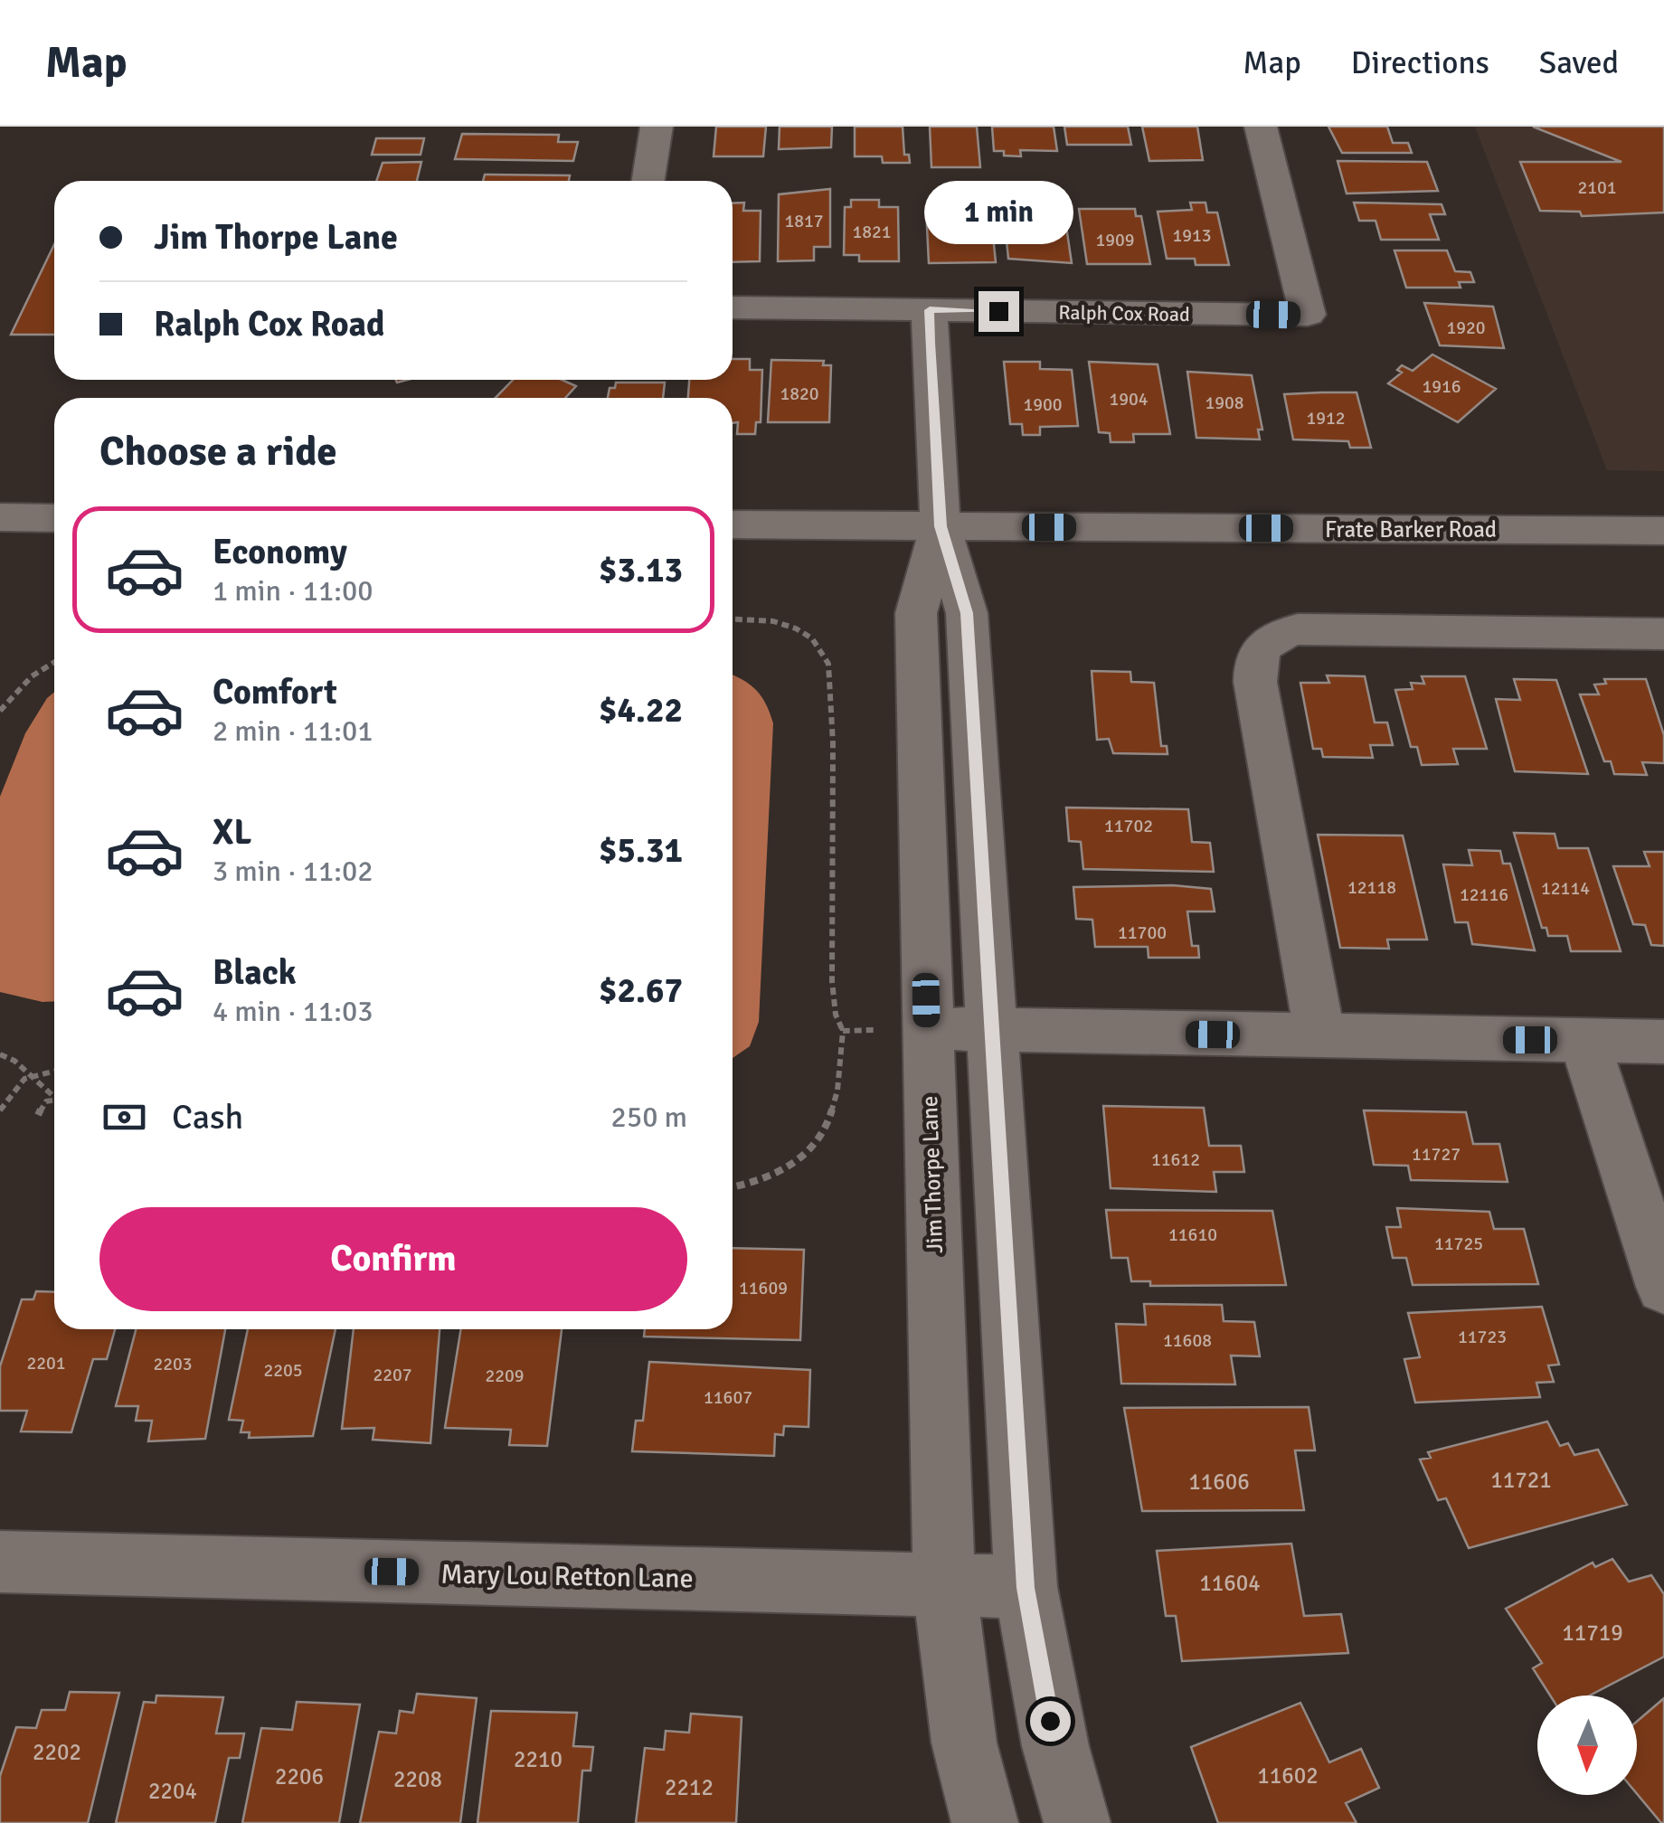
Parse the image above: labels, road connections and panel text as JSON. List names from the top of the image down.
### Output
{
  "streets": {
    "street": [
      "Ralph Cox Road",
      "Frate Barker Road",
      "Jim Thorpe Lane",
      "Mary Lou Retton Lane"
    ]
  },
  "crossings": [
    ["Ralph Cox Road", "Jim Thorpe Lane"],
    ["Frate Barker Road", "Jim Thorpe Lane"],
    ["Jim Thorpe Lane", "Mary Lou Retton Lane"]
  ],
  "house_numbers": [
    "2101",
    "1817",
    "1821",
    "1913",
    "1909",
    "1920",
    "1916",
    "1820",
    "1904",
    "1908",
    "1900",
    "1912",
    "11702",
    "12118",
    "12114",
    "12116",
    "11700",
    "11727",
    "11612",
    "11610",
    "11725",
    "11609",
    "11723",
    "11608",
    "2201",
    "2203",
    "2205",
    "2207",
    "2209",
    "11607",
    "11721",
    "11606",
    "11604",
    "11719",
    "2202",
    "2210",
    "11602",
    "2206",
    "2208",
    "2212",
    "2204"
  ],
  "north": "bottom",
  "page": {
    "header": "Map",
    "nav": ["Map", "Directions", "Saved"],
    "bubble": "1 min",
    "banner": ["Jim Thorpe Lane", "Ralph Cox Road"],
    "heading": "Choose a ride",
    "list": [
      {
        "name": "Economy",
        "note": "1 min · 11:00",
        "value": "$3.13"
      },
      {
        "name": "Comfort",
        "note": "2 min · 11:01",
        "value": "$4.22"
      },
      {
        "name": "XL",
        "note": "3 min · 11:02",
        "value": "$5.31"
      },
      {
        "name": "Black",
        "note": "4 min · 11:03",
        "value": "$2.67"
      }
    ],
    "pay": ["Cash", "250 m"],
    "buttons": "Confirm"
  }
}
